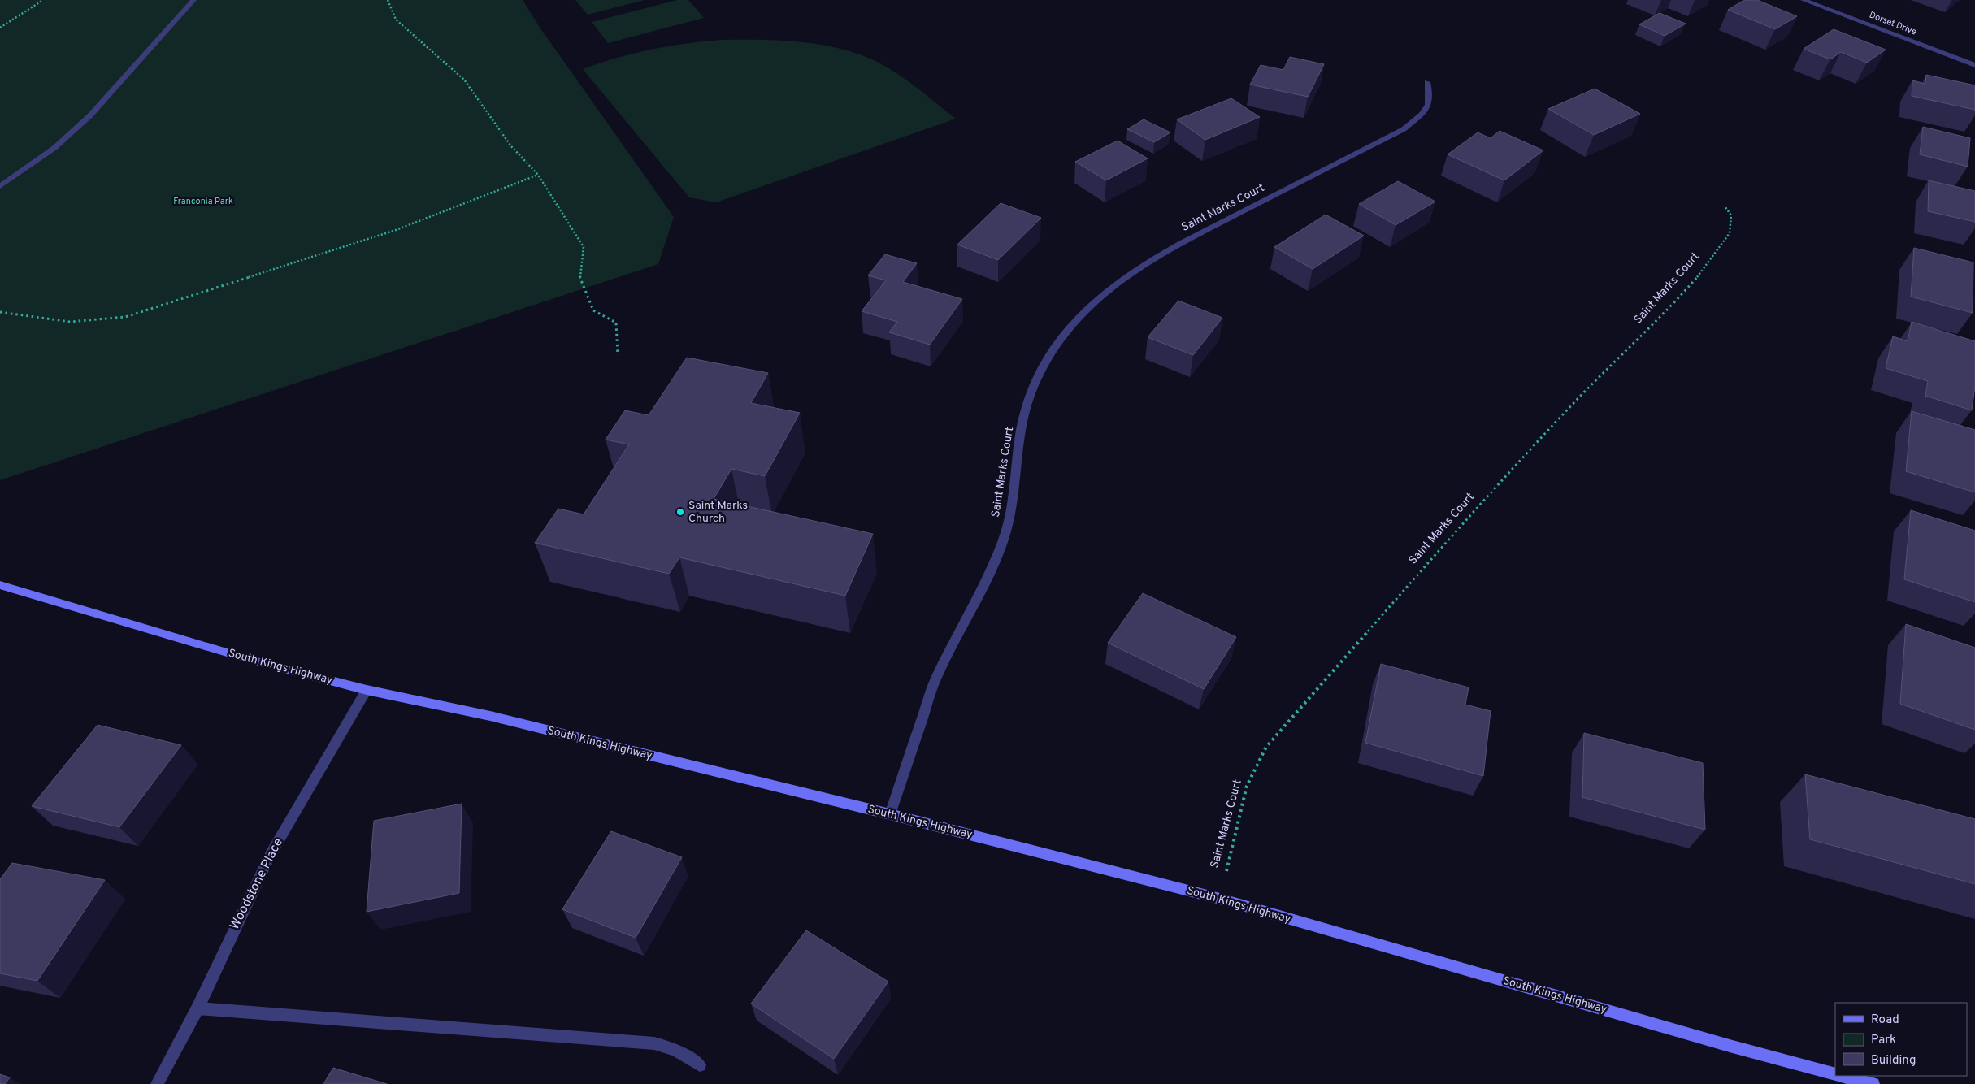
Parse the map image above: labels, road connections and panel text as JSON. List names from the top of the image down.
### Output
{
  "streets": {
    "main road": ["South Kings Highway"],
    "street": ["Dorset Drive", "Saint Marks Court", "Woodstone Place"]
  },
  "crossings": [
    ["Saint Marks Court", "South Kings Highway"],
    ["South Kings Highway", "Woodstone Place"]
  ],
  "parks": ["Franconia Park"],
  "places": ["Saint Marks Church"],
  "legend": ["Road", "Park", "Building"]
}
